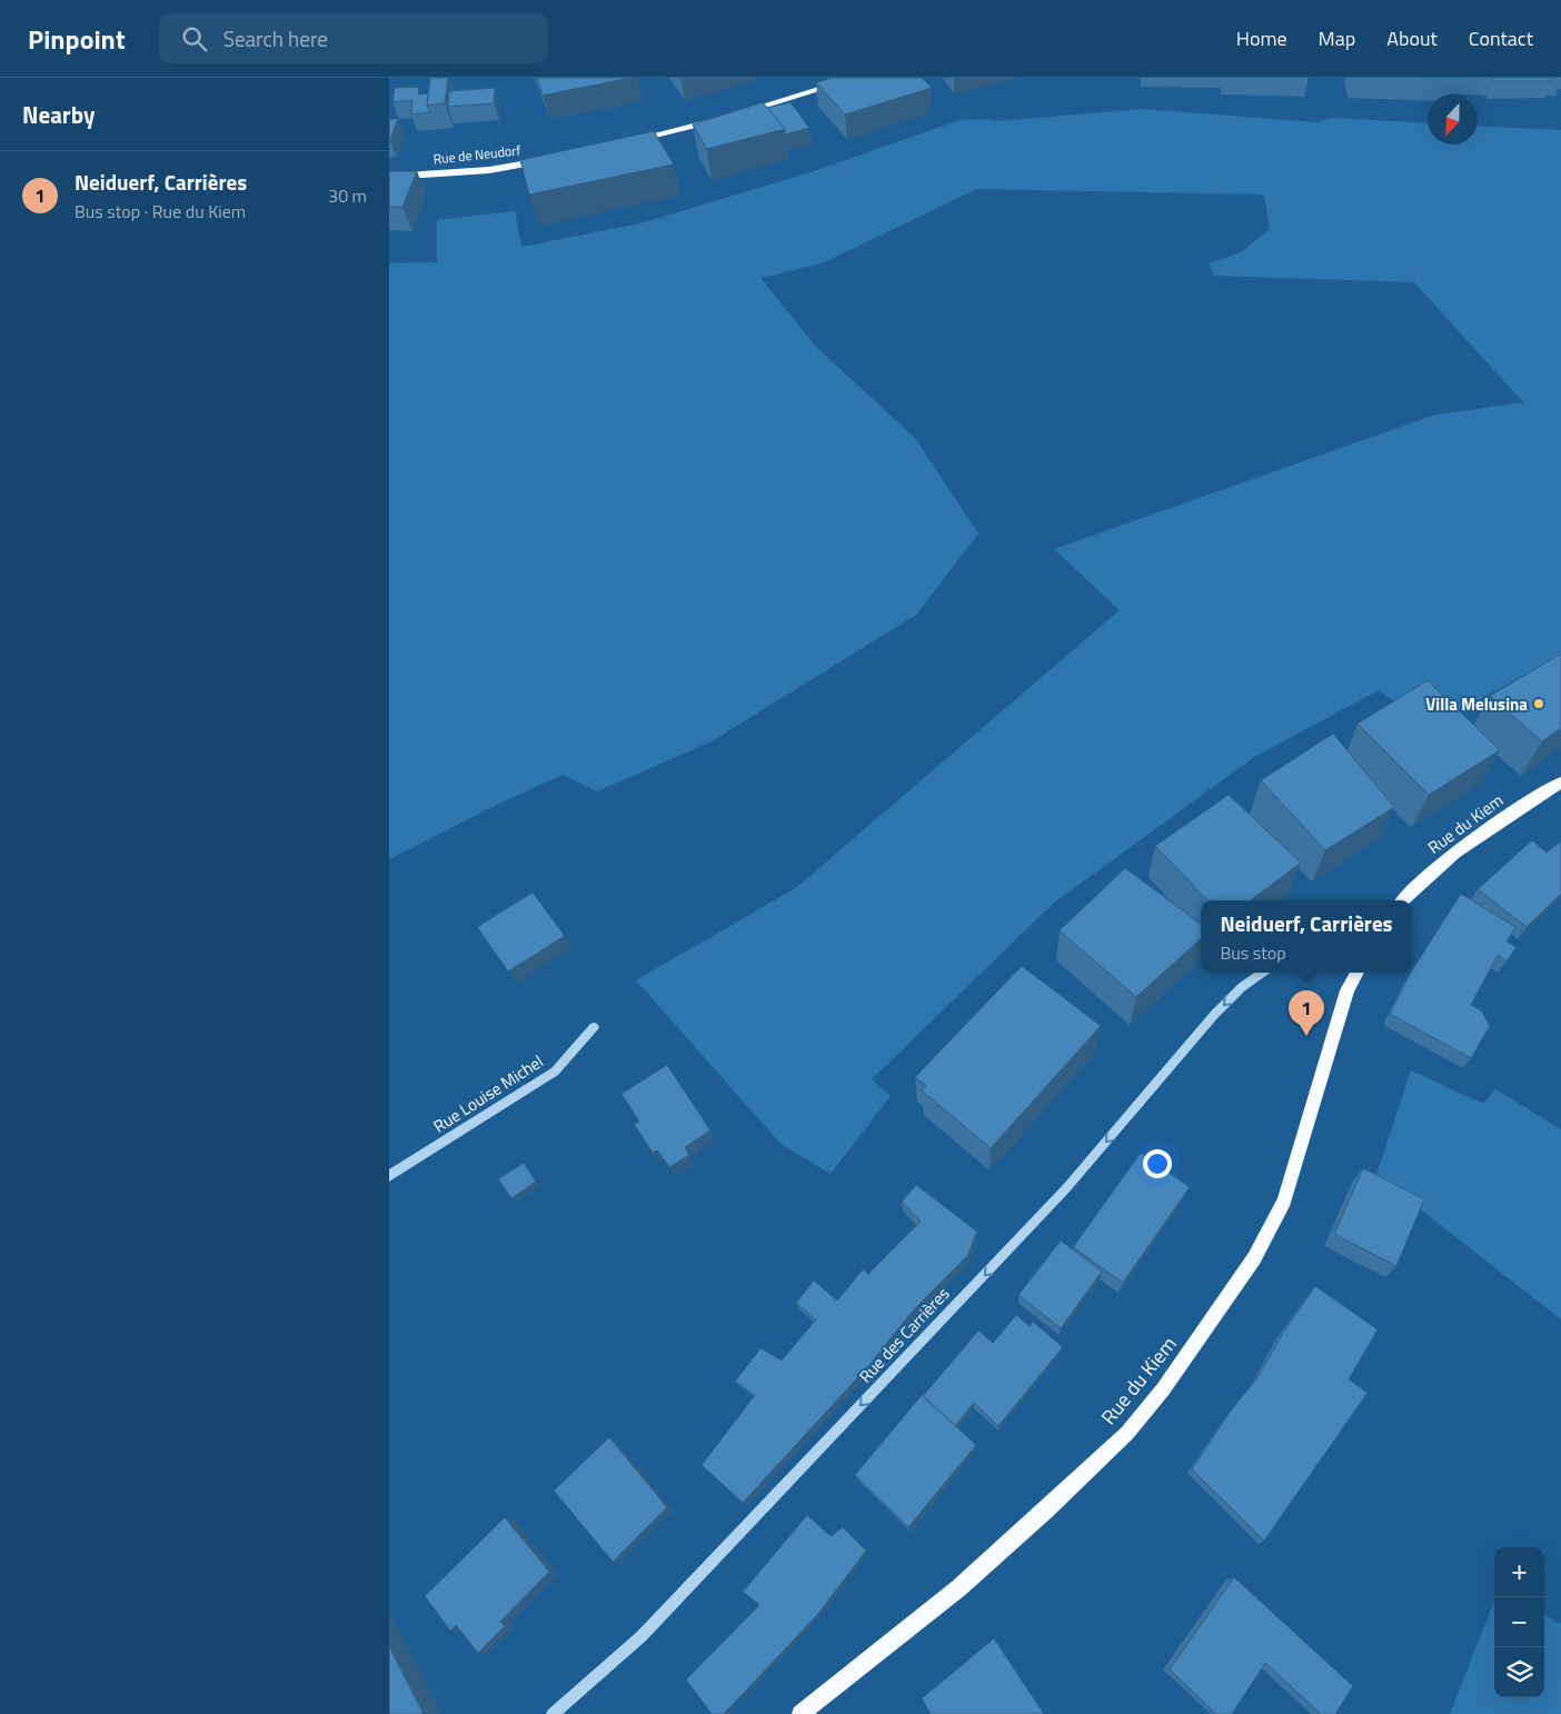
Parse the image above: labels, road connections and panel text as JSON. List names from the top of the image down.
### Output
{
  "streets": {
    "main road": ["Rue de Neudorf", "Rue du Kiem"],
    "street": ["Rue Louise Michel", "Rue des Carrières"]
  },
  "one_way": ["Rue des Carrières"],
  "places": ["Villa Melusina"],
  "north": "bottom",
  "page": {
    "header": "Pinpoint",
    "search": "Search here",
    "nav": [
      "Home",
      "Map",
      "About",
      "Contact"
    ],
    "heading": "Nearby",
    "list": [
      {
        "mark": "1",
        "name": "Neiduerf, Carrières",
        "note": "Bus stop · Rue du Kiem",
        "value": "30 m"
      }
    ],
    "popup": ["Neiduerf, Carrières", "Bus stop"],
    "pins": "1",
    "map_buttons": ["+", "−"]
  }
}
